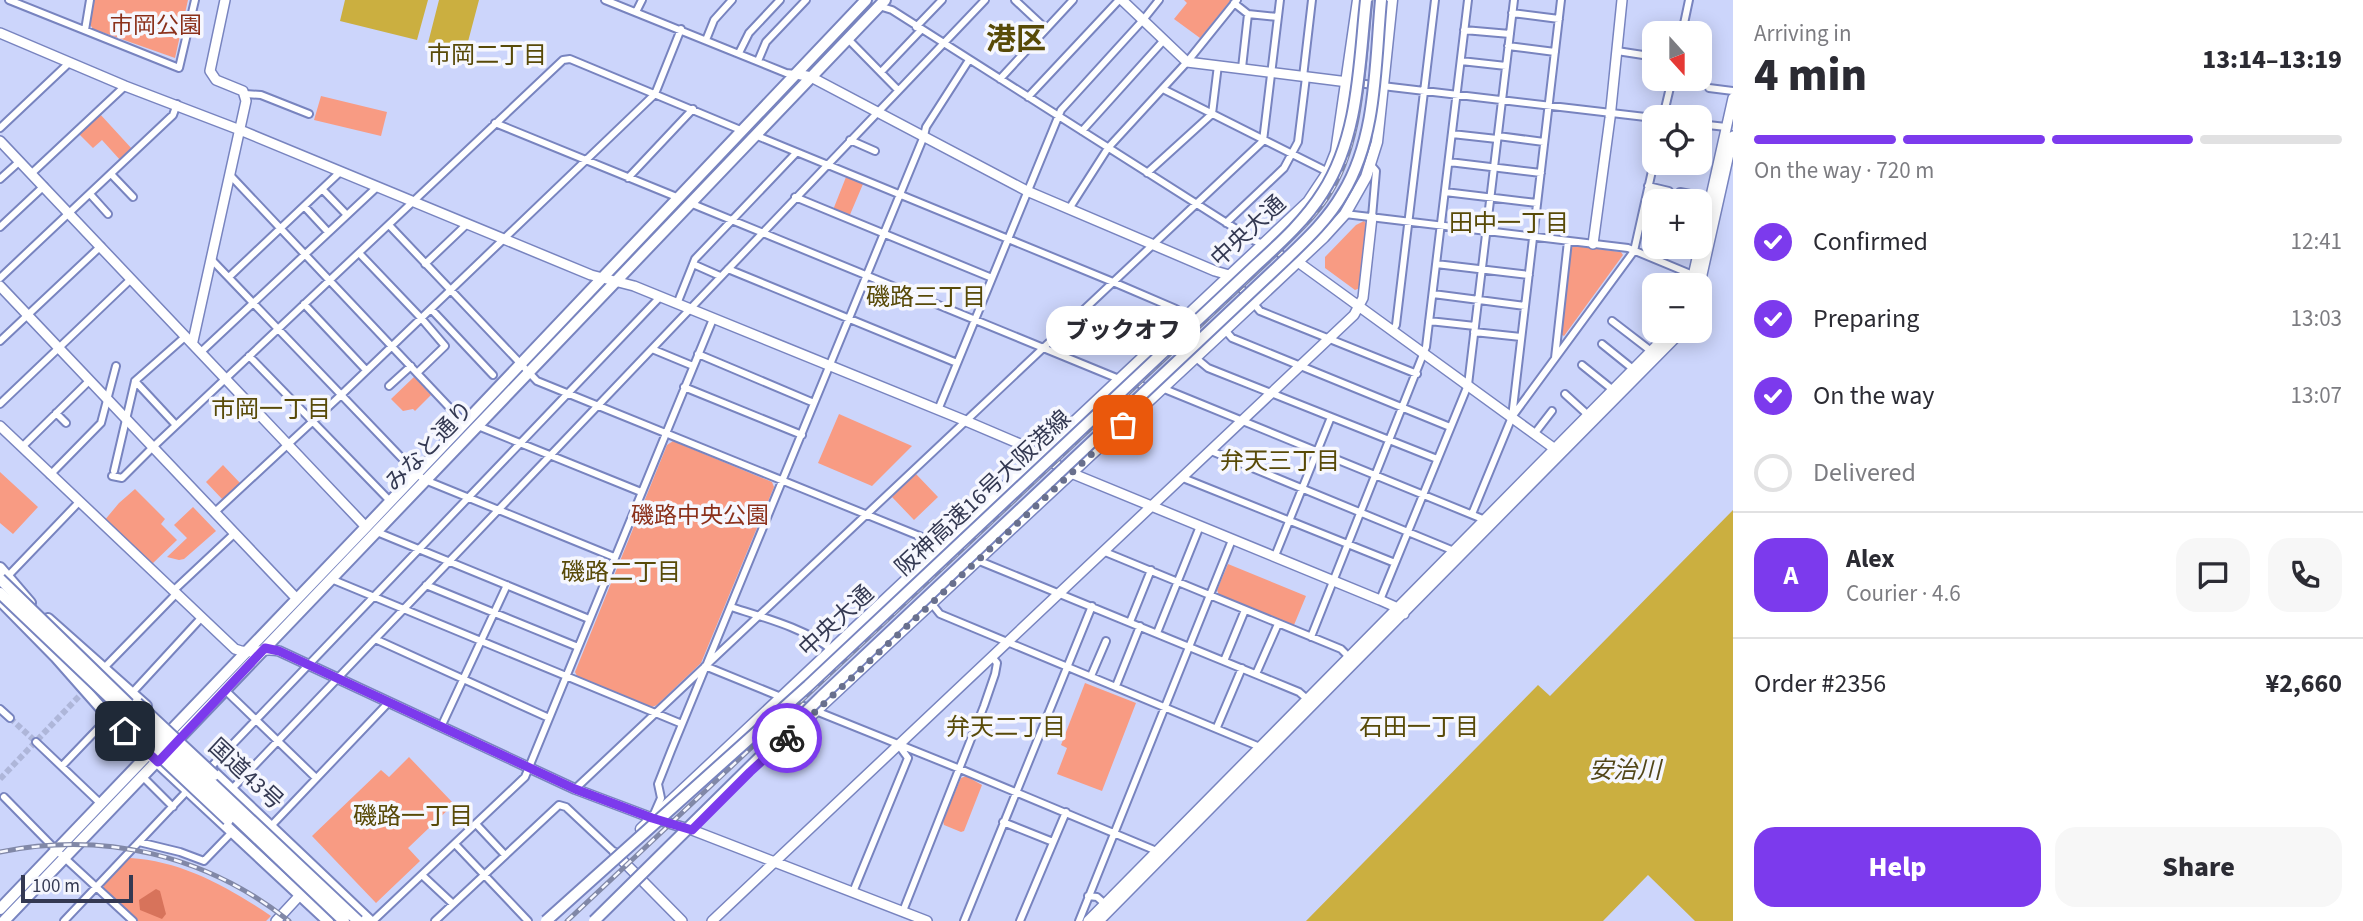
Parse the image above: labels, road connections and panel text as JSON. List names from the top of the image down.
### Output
{
  "streets": {
    "highway": ["みなと通り", "阪神高速16号大阪港線", "国道43号"],
    "main road": ["中央大通"]
  },
  "crossings": [
    ["みなと通り", "国道43号"]
  ],
  "districts": [
    "港区",
    "市岡二丁目",
    "田中一丁目",
    "磯路三丁目",
    "市岡一丁目",
    "弁天三丁目",
    "磯路二丁目",
    "弁天二丁目",
    "石田一丁目",
    "磯路一丁目"
  ],
  "water": ["安治川"],
  "parks": ["市岡公園", "磯路中央公園"],
  "places": ["ブックオフ"],
  "scale_bar": "100 m",
  "north": "bottom",
  "page": {
    "heading": ["4 min", "Arriving in", "13:14–13:19"],
    "panel": [
      "Alex",
      "Courier · 4.6",
      "Order #2356",
      "¥2,660"
    ],
    "map_buttons": ["+", "−"],
    "bar": "On the way · 720 m",
    "list": [
      ["Confirmed", "12:41"],
      ["Preparing", "13:03"],
      ["On the way", "13:07"],
      "Delivered"
    ],
    "bubble": "ブックオフ",
    "round": "A",
    "buttons": ["Help", "Share"],
    "scale": "100 m"
  }
}
